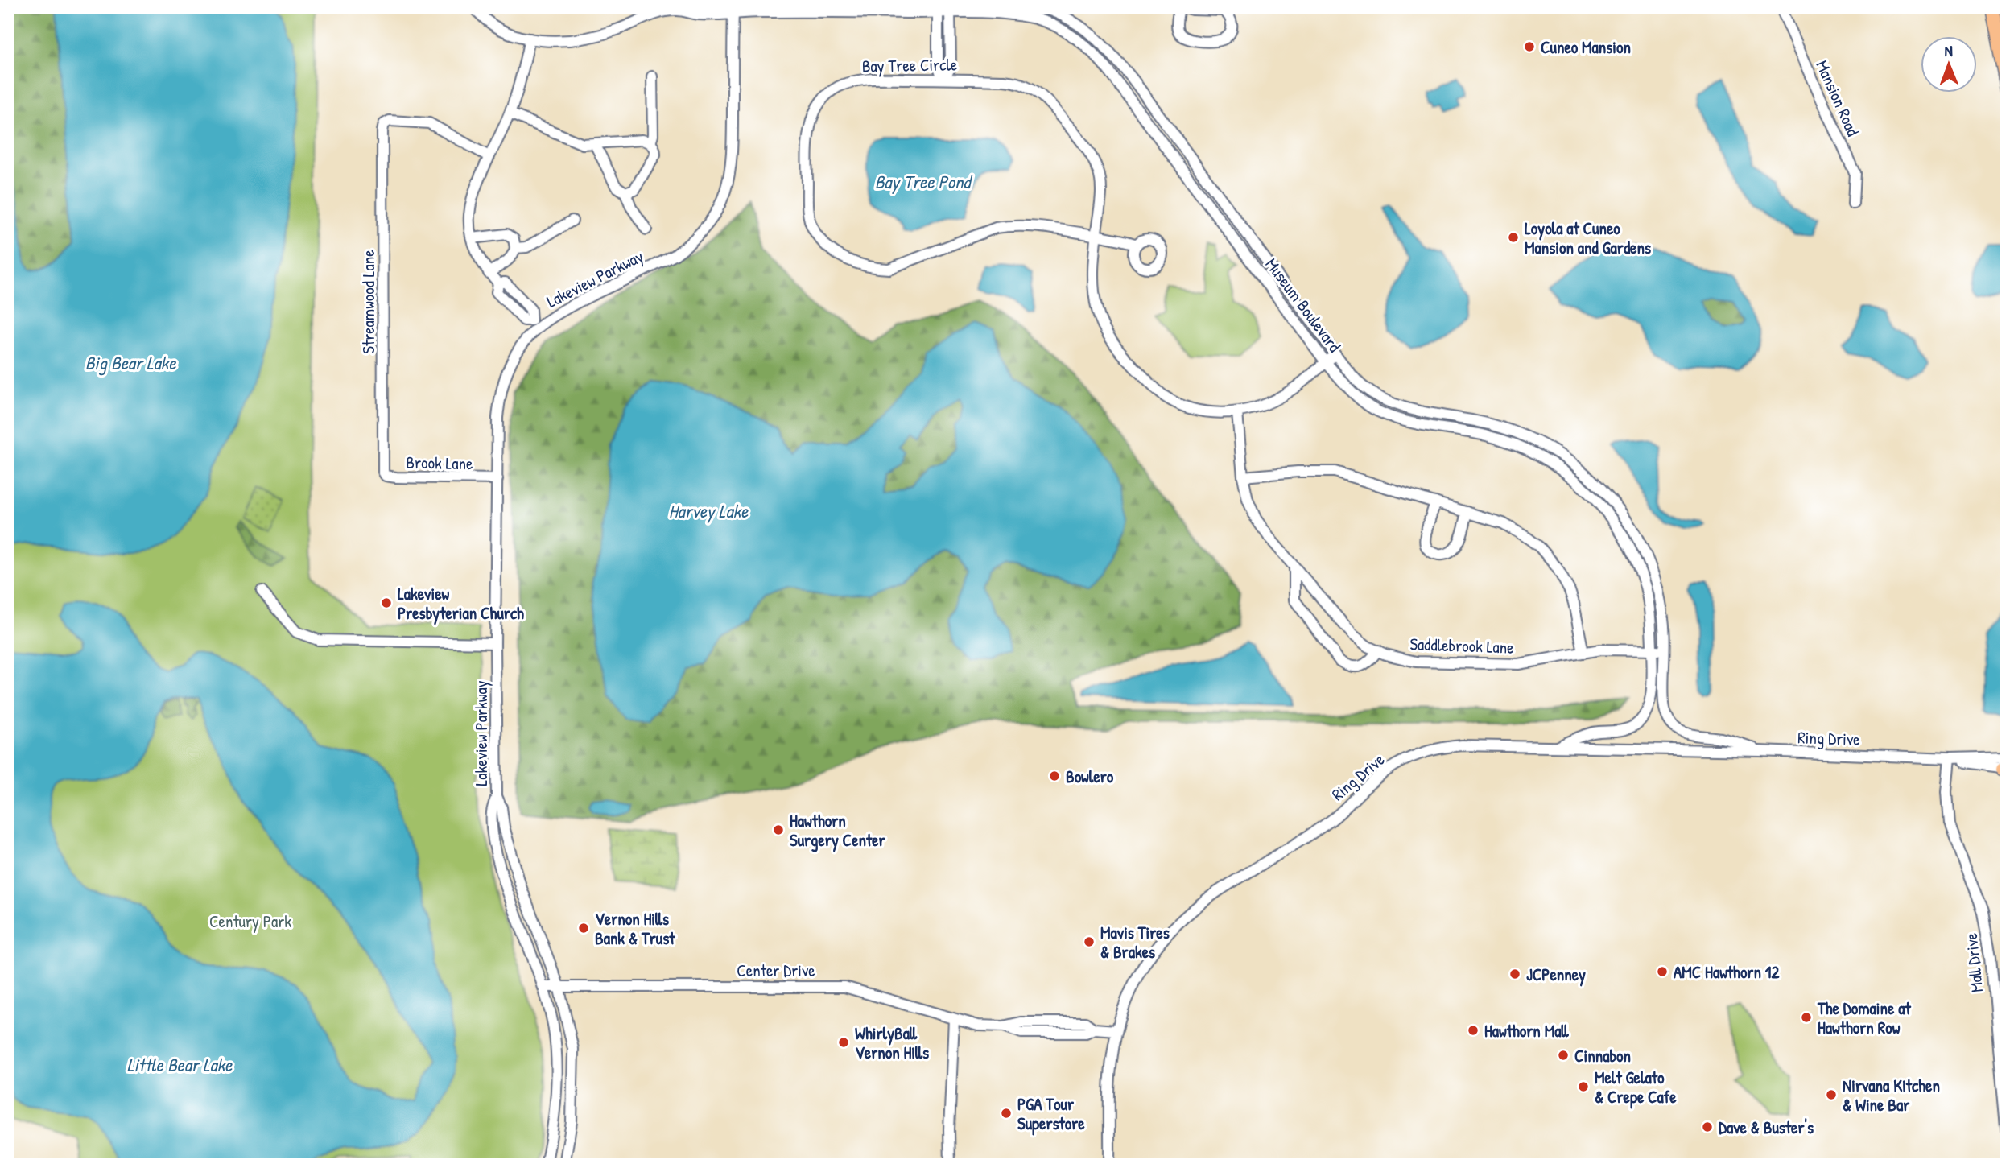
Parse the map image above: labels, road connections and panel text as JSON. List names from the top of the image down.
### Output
{
  "streets": {
    "street": [
      "Bay Tree Circle",
      "Mansion Road",
      "Lakeview Parkway",
      "Streamwood Lane",
      "Museum Boulevard",
      "Brook Lane",
      "Saddlebrook Lane",
      "Ring Drive",
      "Mall Drive",
      "Center Drive"
    ]
  },
  "crossings": [
    ["Bay Tree Circle", "Museum Boulevard"],
    ["Bay Tree Circle", "Saddlebrook Lane"],
    ["Lakeview Parkway", "Museum Boulevard"],
    ["Lakeview Parkway", "Brook Lane"],
    ["Lakeview Parkway", "Center Drive"],
    ["Streamwood Lane", "Brook Lane"],
    ["Museum Boulevard", "Saddlebrook Lane"],
    ["Museum Boulevard", "Ring Drive"],
    ["Ring Drive", "Mall Drive"],
    ["Ring Drive", "Center Drive"]
  ],
  "water": [
    "Bay Tree Pond",
    "Big Bear Lake",
    "Harvey Lake",
    "Little Bear Lake"
  ],
  "parks": ["Century Park"],
  "places": [
    "Cuneo Mansion",
    "Loyola at Cuneo Mansion and Gardens",
    "Lakeview Presbyterian Church",
    "Bowlero",
    "Hawthorn Surgery Center",
    "Vernon Hills Bank & Trust",
    "Mavis Tires & Brakes",
    "AMC Hawthorn 12",
    "JCPenney",
    "The Domaine at Hawthorn Row",
    "Hawthorn Mall",
    "WhirlyBall Vernon Hills",
    "Cinnabon",
    "Melt Gelato & Crepe Cafe",
    "Nirvana Kitchen & Wine Bar",
    "PGA Tour Superstore",
    "Dave & Buster's"
  ],
  "north": "top"
}
